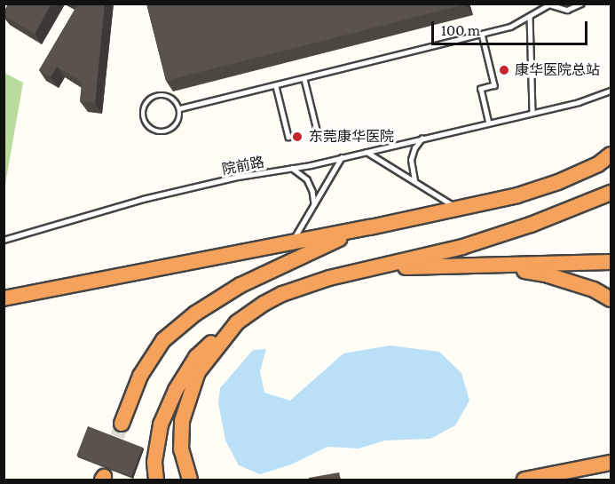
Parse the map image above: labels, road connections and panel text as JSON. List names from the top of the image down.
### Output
{
  "streets": {
    "lane": ["院前路"]
  },
  "places": ["康华医院总站", "东莞康华医院"],
  "scale_bar": "100 m"
}
